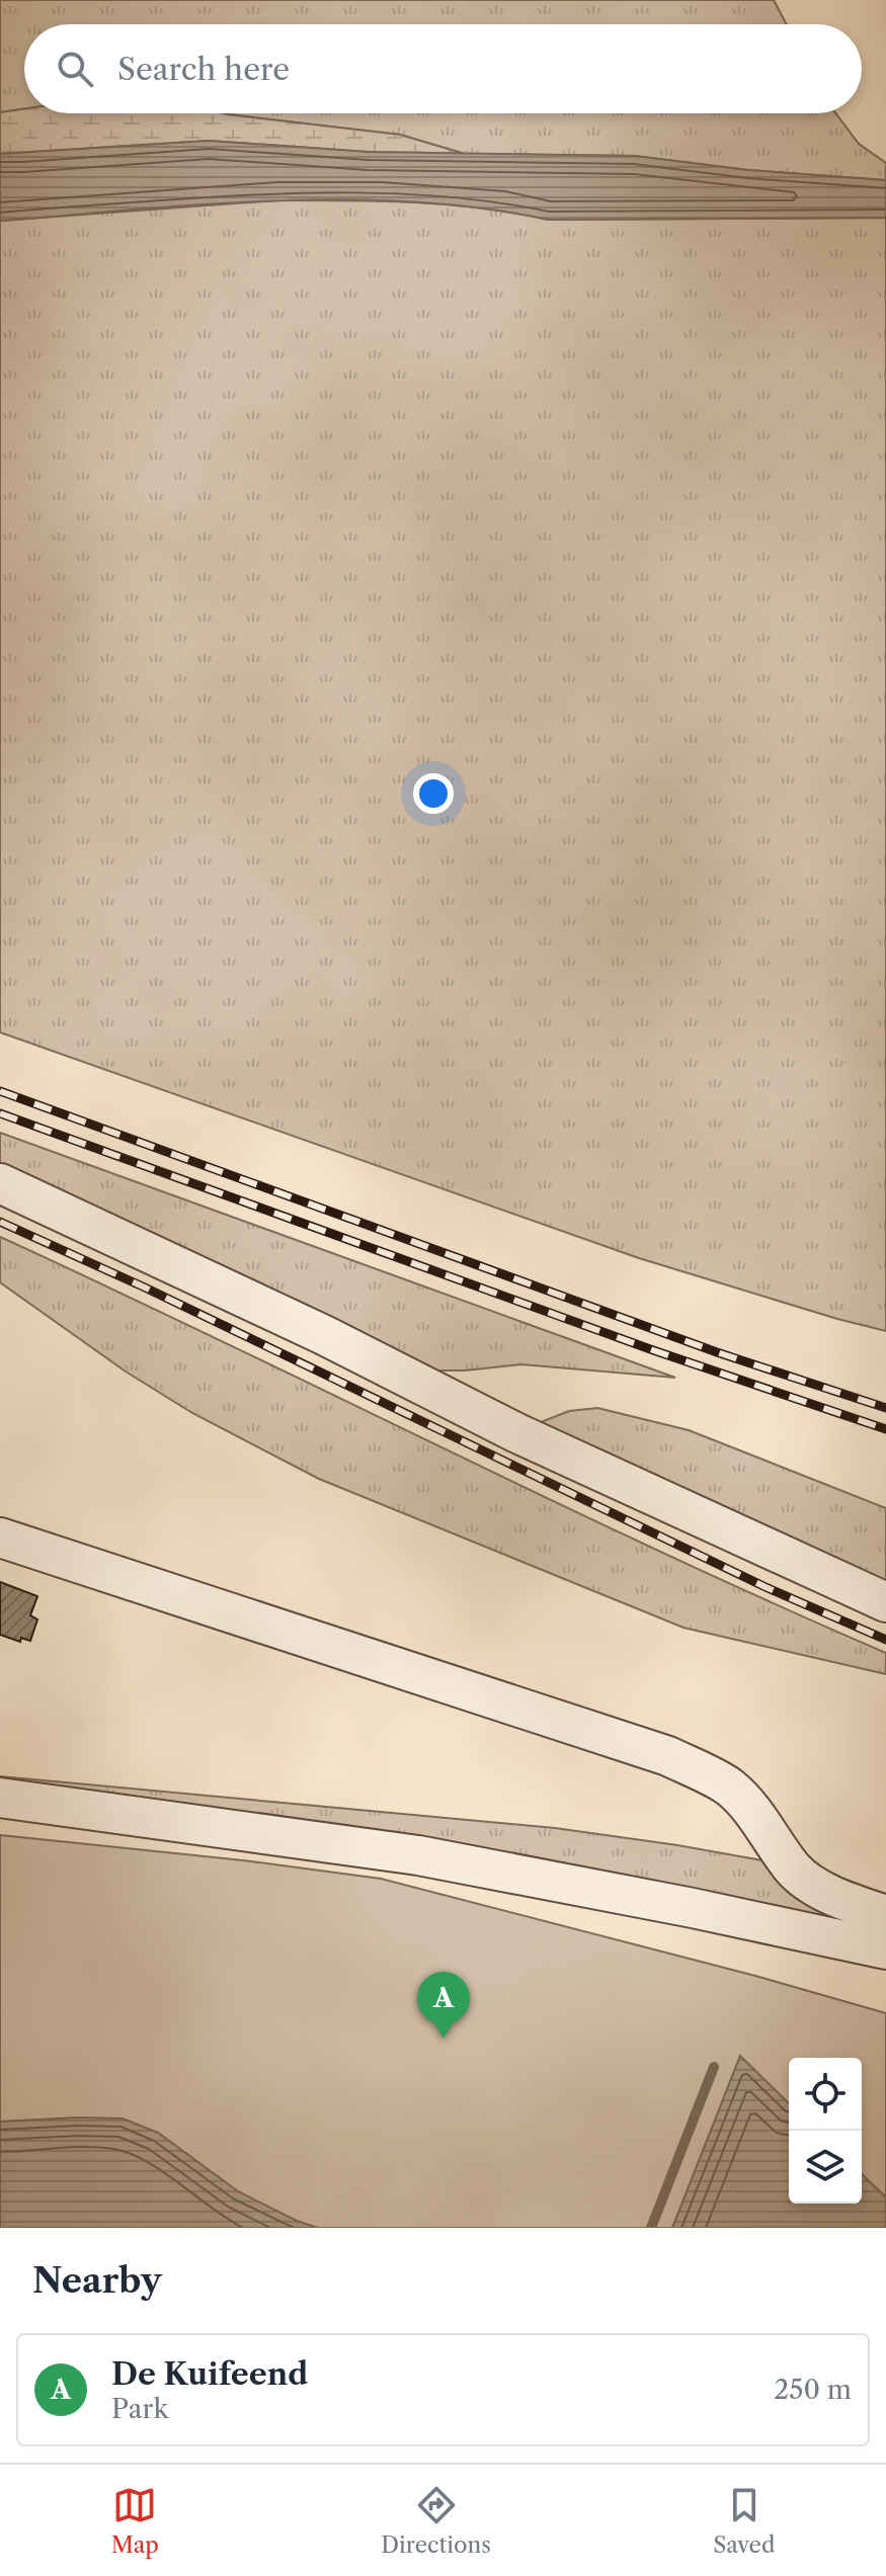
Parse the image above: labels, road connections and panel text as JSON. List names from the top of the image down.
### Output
{
  "page": {
    "search": "Search here",
    "pins": "A",
    "heading": "Nearby",
    "list": [
      {
        "mark": "A",
        "name": "De Kuifeend",
        "note": "Park",
        "value": "250 m"
      }
    ],
    "nav": ["Map", "Directions", "Saved"]
  }
}
